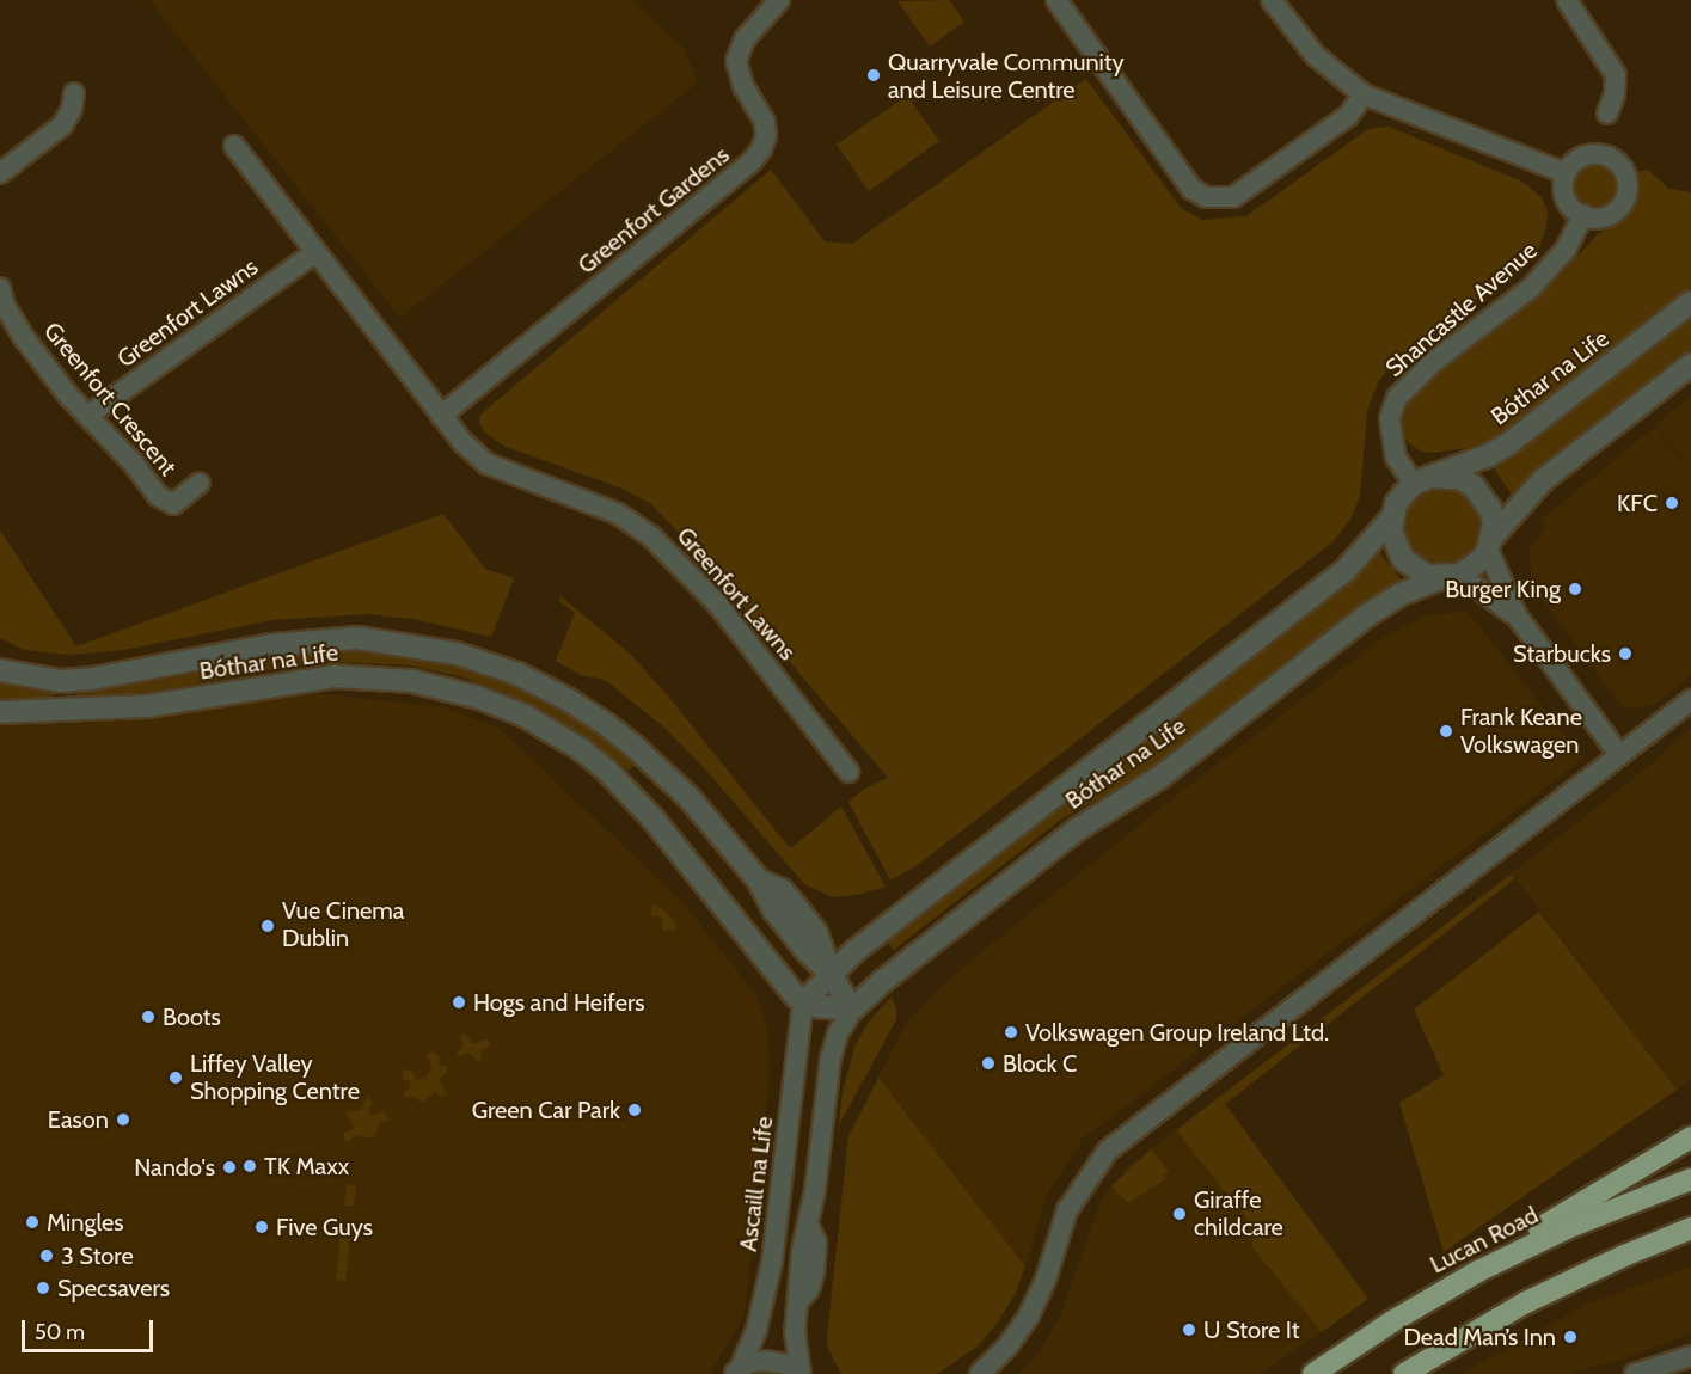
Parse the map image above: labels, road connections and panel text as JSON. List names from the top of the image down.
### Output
{
  "streets": {
    "highway": ["Lucan Road"],
    "street": [
      "Greenfort Gardens",
      "Shancastle Avenue",
      "Greenfort Lawns",
      "Bóthar na Life",
      "Greenfort Crescent",
      "Ascaill na Life"
    ]
  },
  "crossings": [
    ["Greenfort Gardens", "Greenfort Lawns"],
    ["Shancastle Avenue", "Bóthar na Life"],
    ["Greenfort Lawns", "Greenfort Crescent"],
    ["Bóthar na Life", "Ascaill na Life"]
  ],
  "places": [
    "Quarryvale Community and Leisure Centre",
    "KFC",
    "Burger King",
    "Starbucks",
    "Frank Keane Volkswagen",
    "Vue Cinema Dublin",
    "Hogs and Heifers",
    "Boots",
    "Volkswagen Group Ireland Ltd.",
    "Block C",
    "Liffey Valley Shopping Centre",
    "Green Car Park",
    "Eason",
    "TK Maxx",
    "Nando's",
    "Giraffe childcare",
    "Mingles",
    "Five Guys",
    "3 Store",
    "Specsavers",
    "U Store It",
    "Dead Man’s Inn"
  ],
  "scale_bar": "50 m"
}
